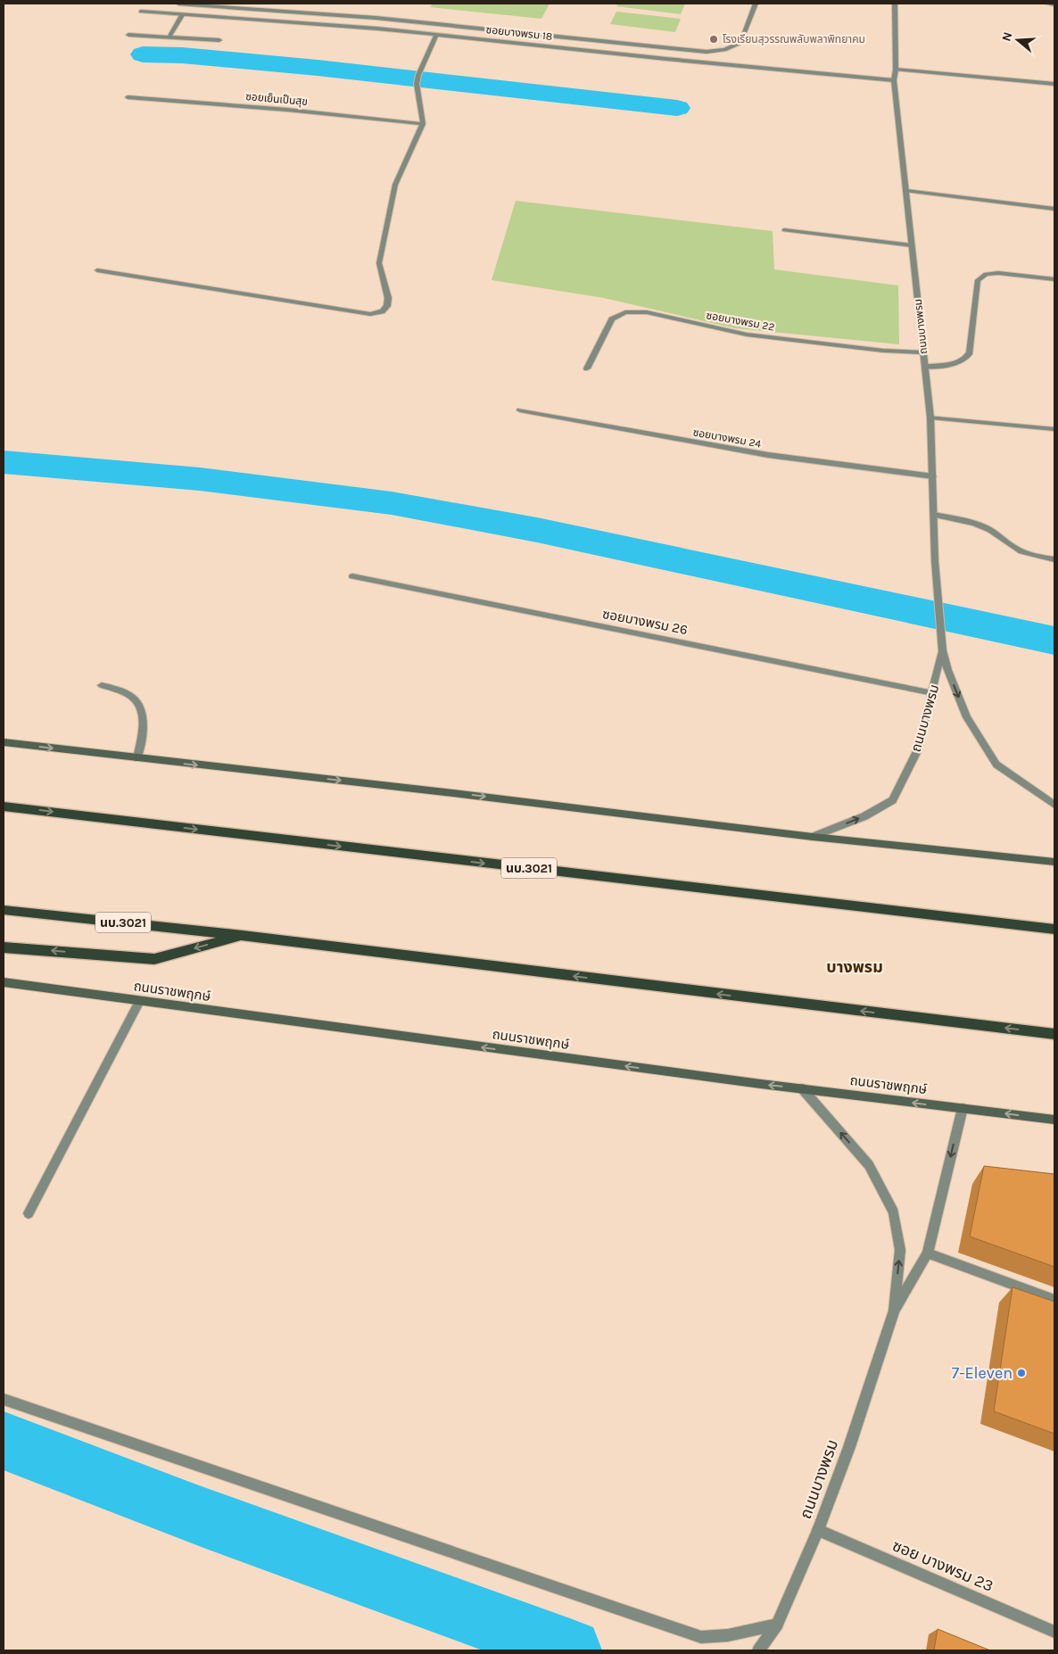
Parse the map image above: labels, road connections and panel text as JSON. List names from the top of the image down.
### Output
{
  "streets": {
    "main road": ["นบ.3021", "ถนนราชพฤกษ์"],
    "street": [
      "ซอยบางพรม 18",
      "ซอยเย็นเป็นสุข",
      "ซอยบางพรม 22",
      "ถนนบางพรม",
      "ซอยบางพรม 24",
      "ซอยบางพรม 26",
      "ซอย บางพรม 23"
    ]
  },
  "crossings": [
    ["ซอยบางพรม 18", "ถนนบางพรม"],
    ["ซอยบางพรม 22", "ถนนบางพรม"],
    ["ถนนบางพรม", "ซอยบางพรม 24"],
    ["ถนนบางพรม", "ซอยบางพรม 26"],
    ["ถนนบางพรม", "ถนนราชพฤกษ์"],
    ["ถนนบางพรม", "ซอย บางพรม 23"]
  ],
  "districts": ["บางพรม"],
  "places": ["โรงเรียนสุวรรณพลับพลาพิทยาคม", "7-Eleven"],
  "north": "left"
}
